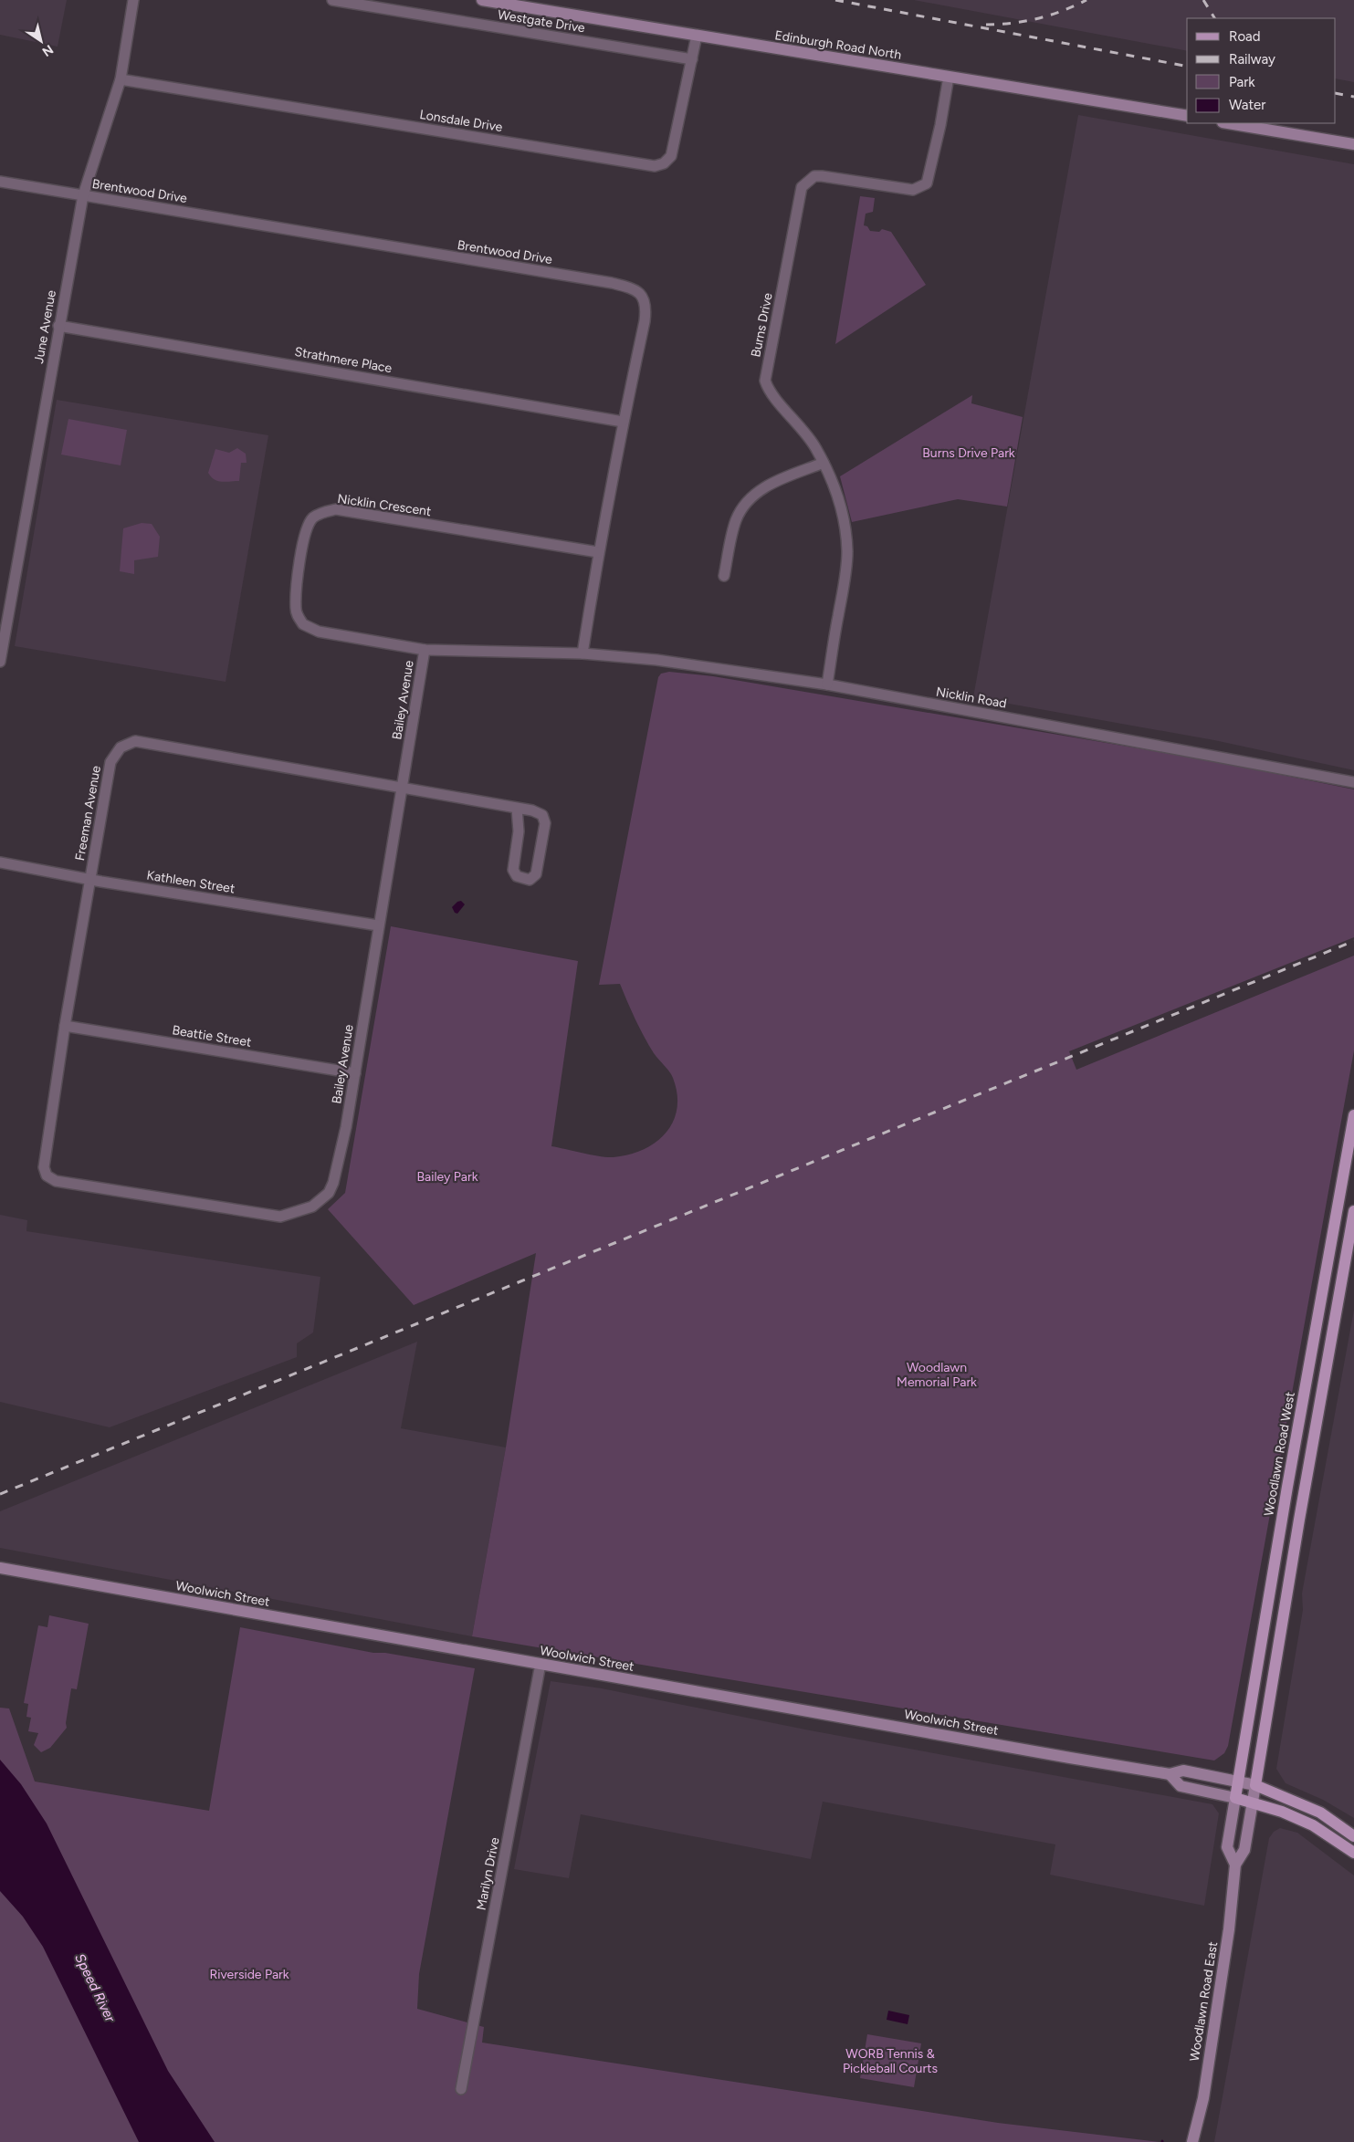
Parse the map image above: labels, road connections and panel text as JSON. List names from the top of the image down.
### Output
{
  "streets": {
    "main road": [
      "Edinburgh Road North",
      "Woodlawn Road West",
      "Woolwich Street",
      "Woodlawn Road East"
    ],
    "street": [
      "Westgate Drive",
      "Lonsdale Drive",
      "Brentwood Drive",
      "Burns Drive",
      "June Avenue",
      "Strathmere Place",
      "Nicklin Crescent",
      "Nicklin Road",
      "Bailey Avenue",
      "Freeman Avenue",
      "Kathleen Street",
      "Beattie Street",
      "Marilyn Drive"
    ]
  },
  "crossings": [
    ["Westgate Drive", "Lonsdale Drive"],
    ["Edinburgh Road North", "Lonsdale Drive"],
    ["Edinburgh Road North", "Burns Drive"],
    ["Lonsdale Drive", "June Avenue"],
    ["Brentwood Drive", "June Avenue"],
    ["Brentwood Drive", "Strathmere Place"],
    ["Brentwood Drive", "Nicklin Crescent"],
    ["Brentwood Drive", "Nicklin Road"],
    ["Burns Drive", "Nicklin Road"],
    ["June Avenue", "Strathmere Place"],
    ["Nicklin Crescent", "Nicklin Road"],
    ["Nicklin Crescent", "Bailey Avenue"],
    ["Bailey Avenue", "Freeman Avenue"],
    ["Bailey Avenue", "Kathleen Street"],
    ["Bailey Avenue", "Beattie Street"],
    ["Freeman Avenue", "Kathleen Street"],
    ["Freeman Avenue", "Beattie Street"],
    ["Woodlawn Road West", "Woolwich Street"],
    ["Woodlawn Road West", "Woodlawn Road East"],
    ["Woolwich Street", "Marilyn Drive"],
    ["Woolwich Street", "Woodlawn Road East"]
  ],
  "water": ["Speed River"],
  "parks": [
    "Burns Drive Park",
    "Bailey Park",
    "Woodlawn Memorial Park",
    "Riverside Park",
    "WORB Tennis & Pickleball Courts"
  ],
  "legend": [
    "Road",
    "Railway",
    "Park",
    "Water"
  ],
  "north": "bottom right"
}
